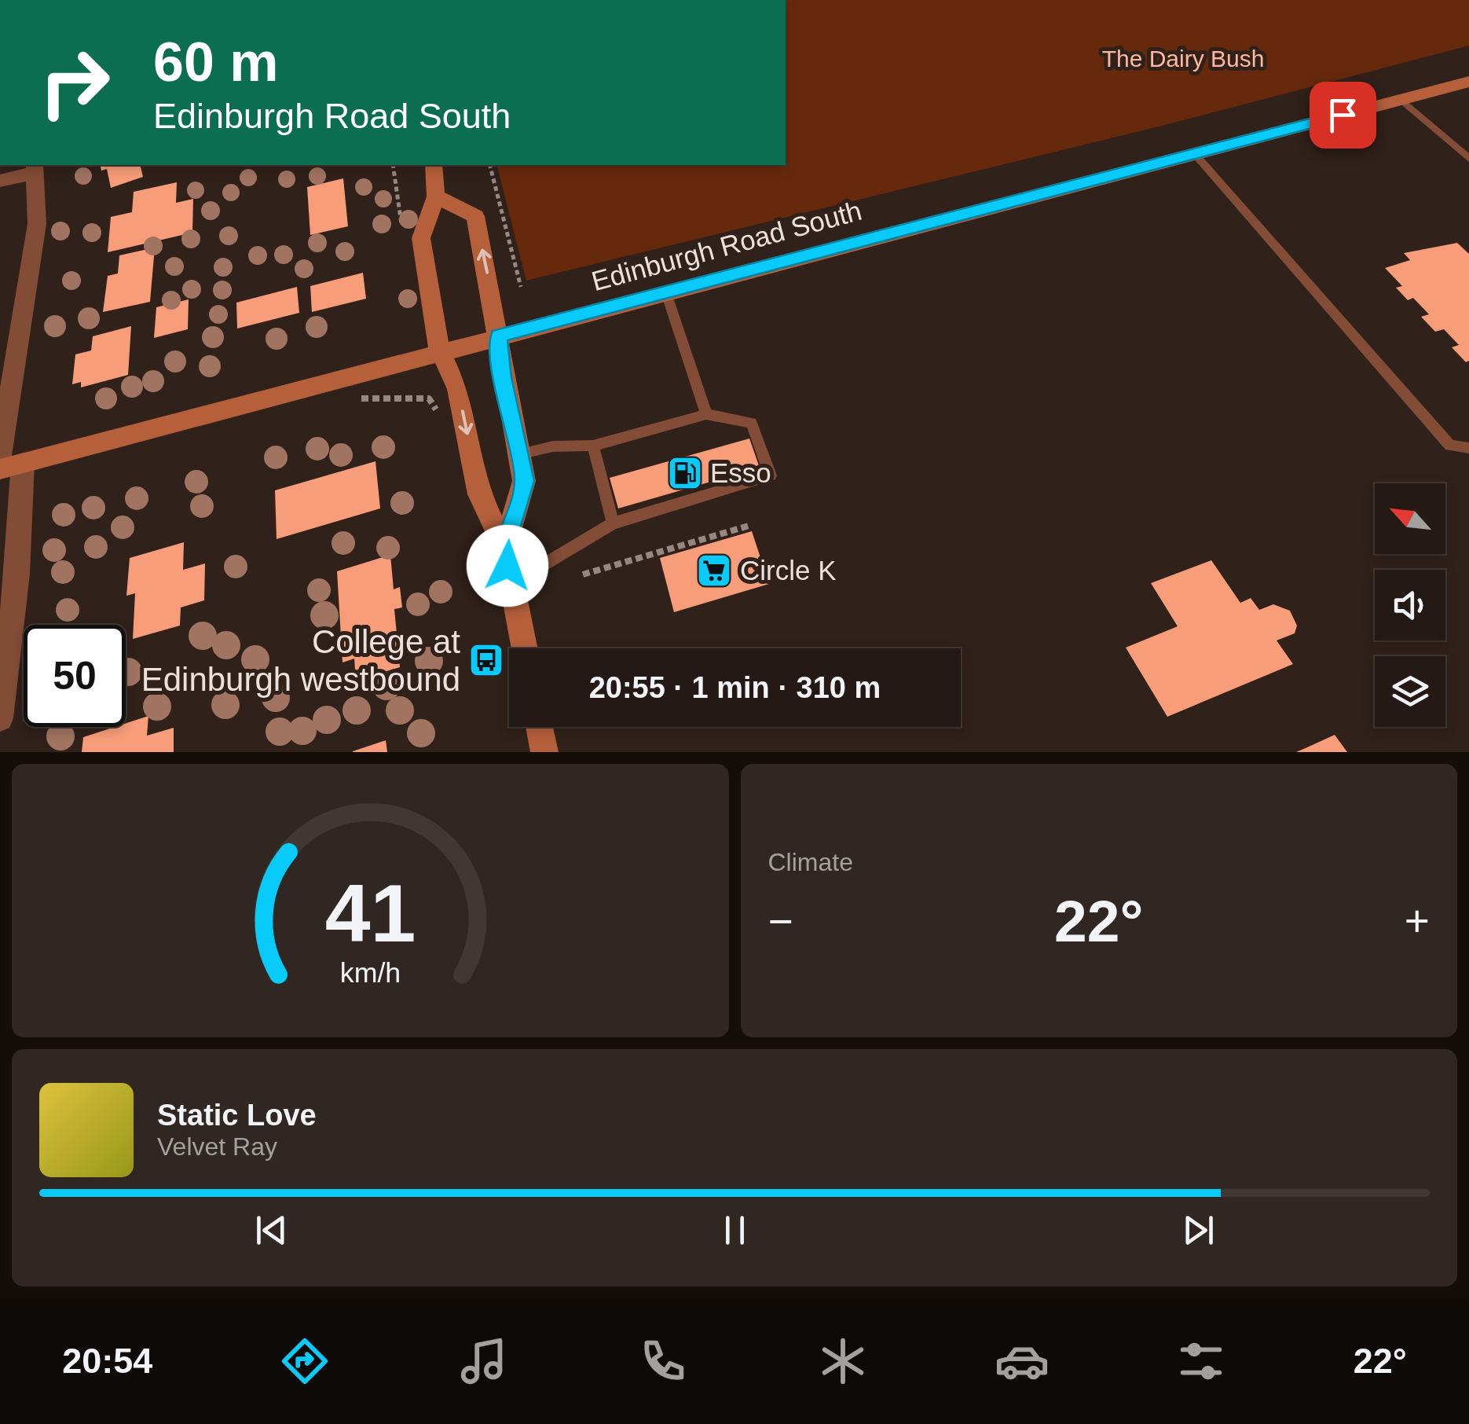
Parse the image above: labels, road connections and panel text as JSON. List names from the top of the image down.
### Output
{
  "streets": {
    "main road": ["Edinburgh Road South"]
  },
  "parks": ["The Dairy Bush"],
  "places": {
    "fuel station": ["Esso"],
    "supermarket": ["Circle K"],
    "bus stop": ["College at Edinburgh westbound"]
  },
  "north": "top left",
  "page": {
    "turn": ["60 m", "Edinburgh Road South"],
    "limit": "50",
    "trip": "20:55 · 1 min · 310 m",
    "tile": "Climate",
    "heat": ["−", "22°", "+"],
    "song": ["Static Love", "Velvet Ray"],
    "tabs": ["20:54", "22°"],
    "gauge": ["41", "km/h"]
  }
}
